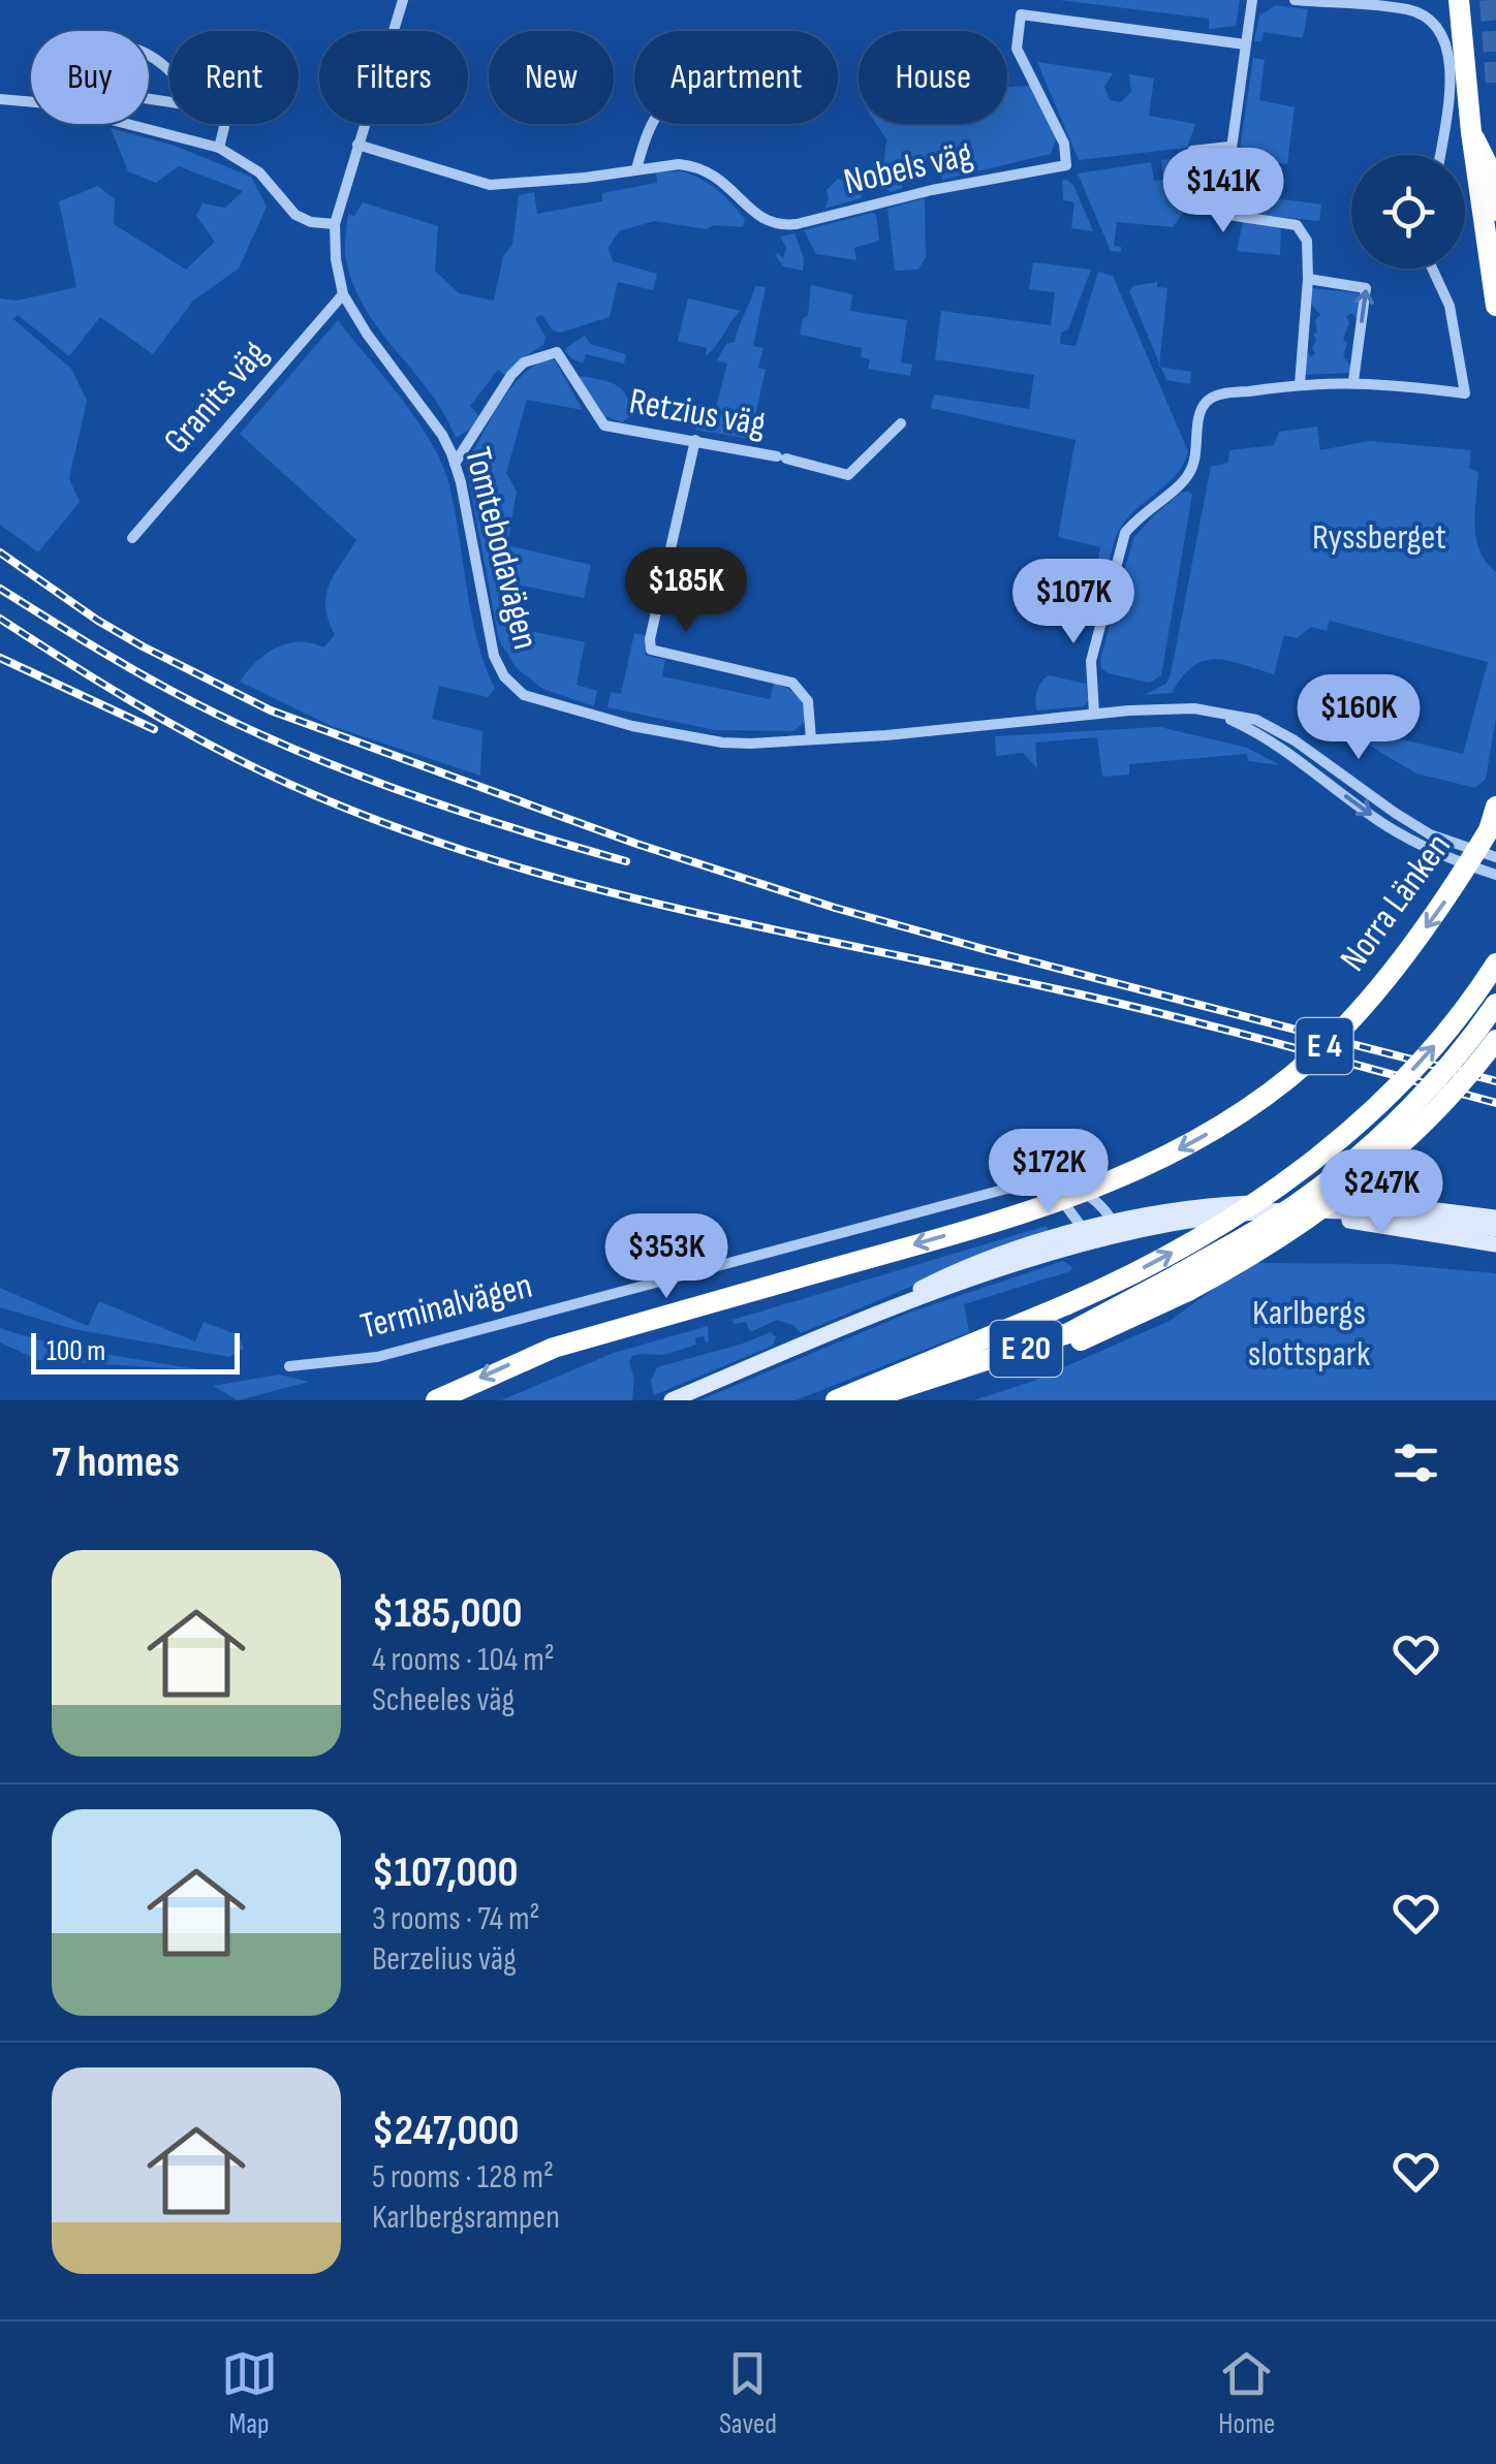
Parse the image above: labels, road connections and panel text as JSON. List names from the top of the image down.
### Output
{
  "streets": {
    "highway": ["Norra Länken", "E 4", "E 20"],
    "street": [
      "Nobels väg",
      "Granits väg",
      "Retzius väg",
      "Tomtebodavägen",
      "Terminalvägen"
    ]
  },
  "crossings": [
    ["Nobels väg", "Tomtebodavägen"],
    ["Granits väg", "Tomtebodavägen"],
    ["Retzius väg", "Tomtebodavägen"]
  ],
  "parks": ["Ryssberget", "Karlbergs slottspark"],
  "scale_bar": "100 m",
  "page": {
    "chip": [
      "Buy",
      "Rent",
      "Filters",
      "New",
      "Apartment",
      "House"
    ],
    "price": [
      "$141K",
      "$185K",
      "$107K",
      "$160K",
      "$172K",
      "$247K",
      "$353K"
    ],
    "scale": "100 m",
    "heading": "7 homes",
    "list": [
      {
        "name": "$185,000",
        "note": "4 rooms · 104 m² · Scheeles väg"
      },
      {
        "name": "$107,000",
        "note": "3 rooms · 74 m² · Berzelius väg"
      },
      {
        "name": "$247,000",
        "note": "5 rooms · 128 m² · Karlbergsrampen"
      }
    ],
    "tabs": ["Map", "Saved", "Home"]
  }
}
